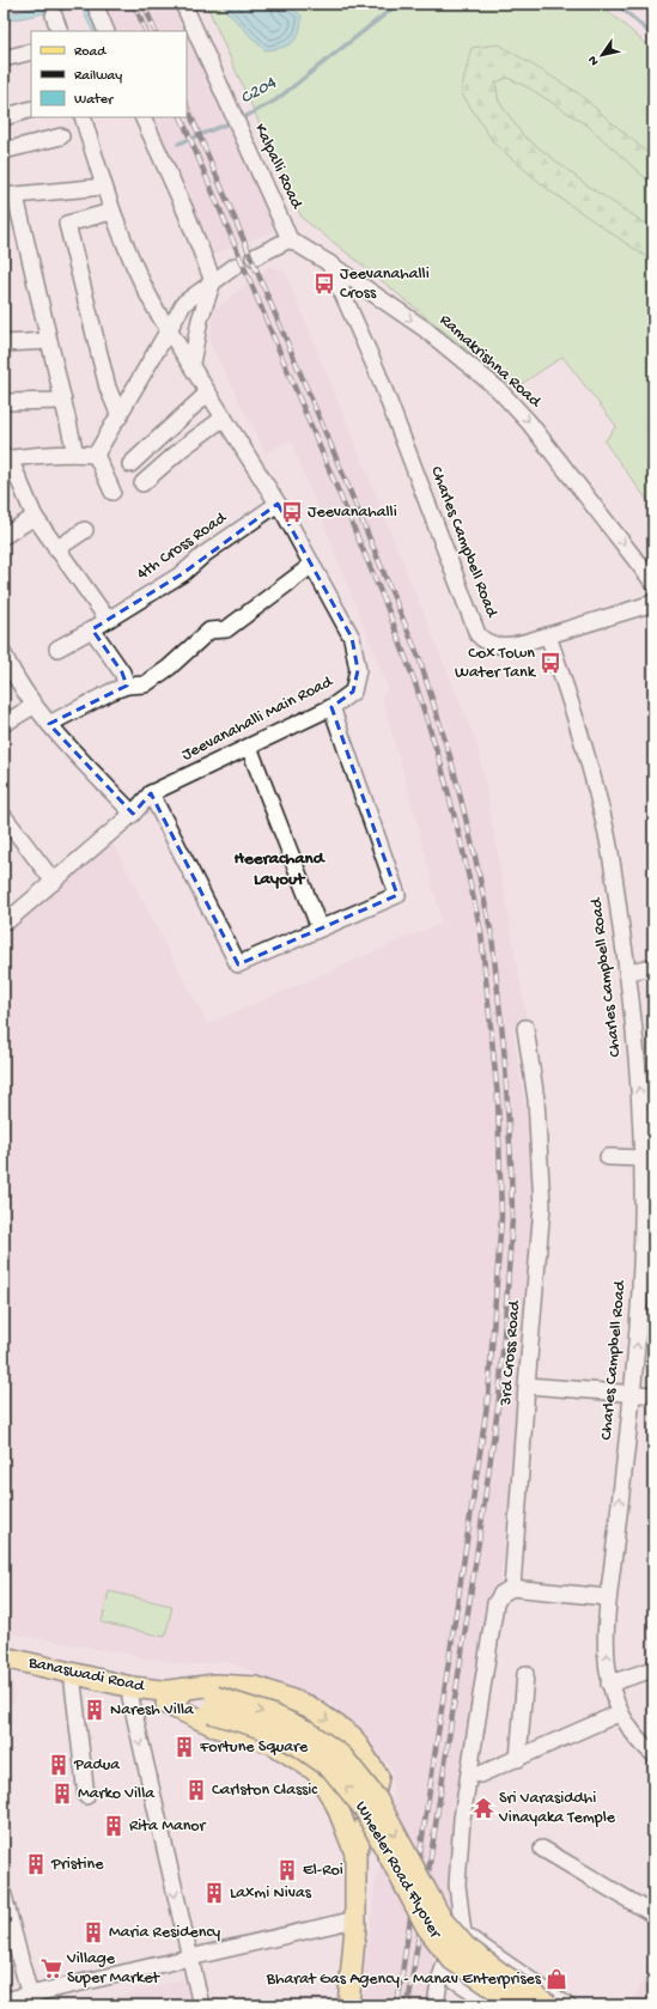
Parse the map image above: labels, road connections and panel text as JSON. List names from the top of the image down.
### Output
{
  "streets": {
    "main road": ["Banaswadi Road", "Wheeler Road Flyover"],
    "street": [
      "Kalpalli Road",
      "Ramakrishna Road",
      "Charles Campbell Road",
      "4th Cross Road",
      "Jeevanahalli Main Road",
      "3rd Cross Road"
    ]
  },
  "crossings": [
    ["Kalpalli Road", "Ramakrishna Road"],
    ["Ramakrishna Road", "Charles Campbell Road"],
    ["4th Cross Road", "Jeevanahalli Main Road"],
    ["Banaswadi Road", "Wheeler Road Flyover"]
  ],
  "one_way": ["Ramakrishna Road", "Charles Campbell Road"],
  "districts": ["Heerachand Layout"],
  "water": ["C204"],
  "places": {
    "bus stop": ["Jeevanahalli Cross", "Jeevanahalli", "Cox Town Water Tank"],
    "building": [
      "Naresh Villa",
      "Fortune Square",
      "Padua",
      "Carlston Classic",
      "Marko Villa",
      "Rita Manor",
      "Pristine",
      "El-Roi",
      "Laxmi Nivas",
      "Maria Residency"
    ],
    "temple": ["Sri Varasiddhi Vinayaka Temple"],
    "supermarket": ["Village Super Market"],
    "shop": ["Bharat Gas Agency - Manav Enterprises"]
  },
  "legend": ["Road", "Railway", "Water"],
  "north": "bottom left"
}
